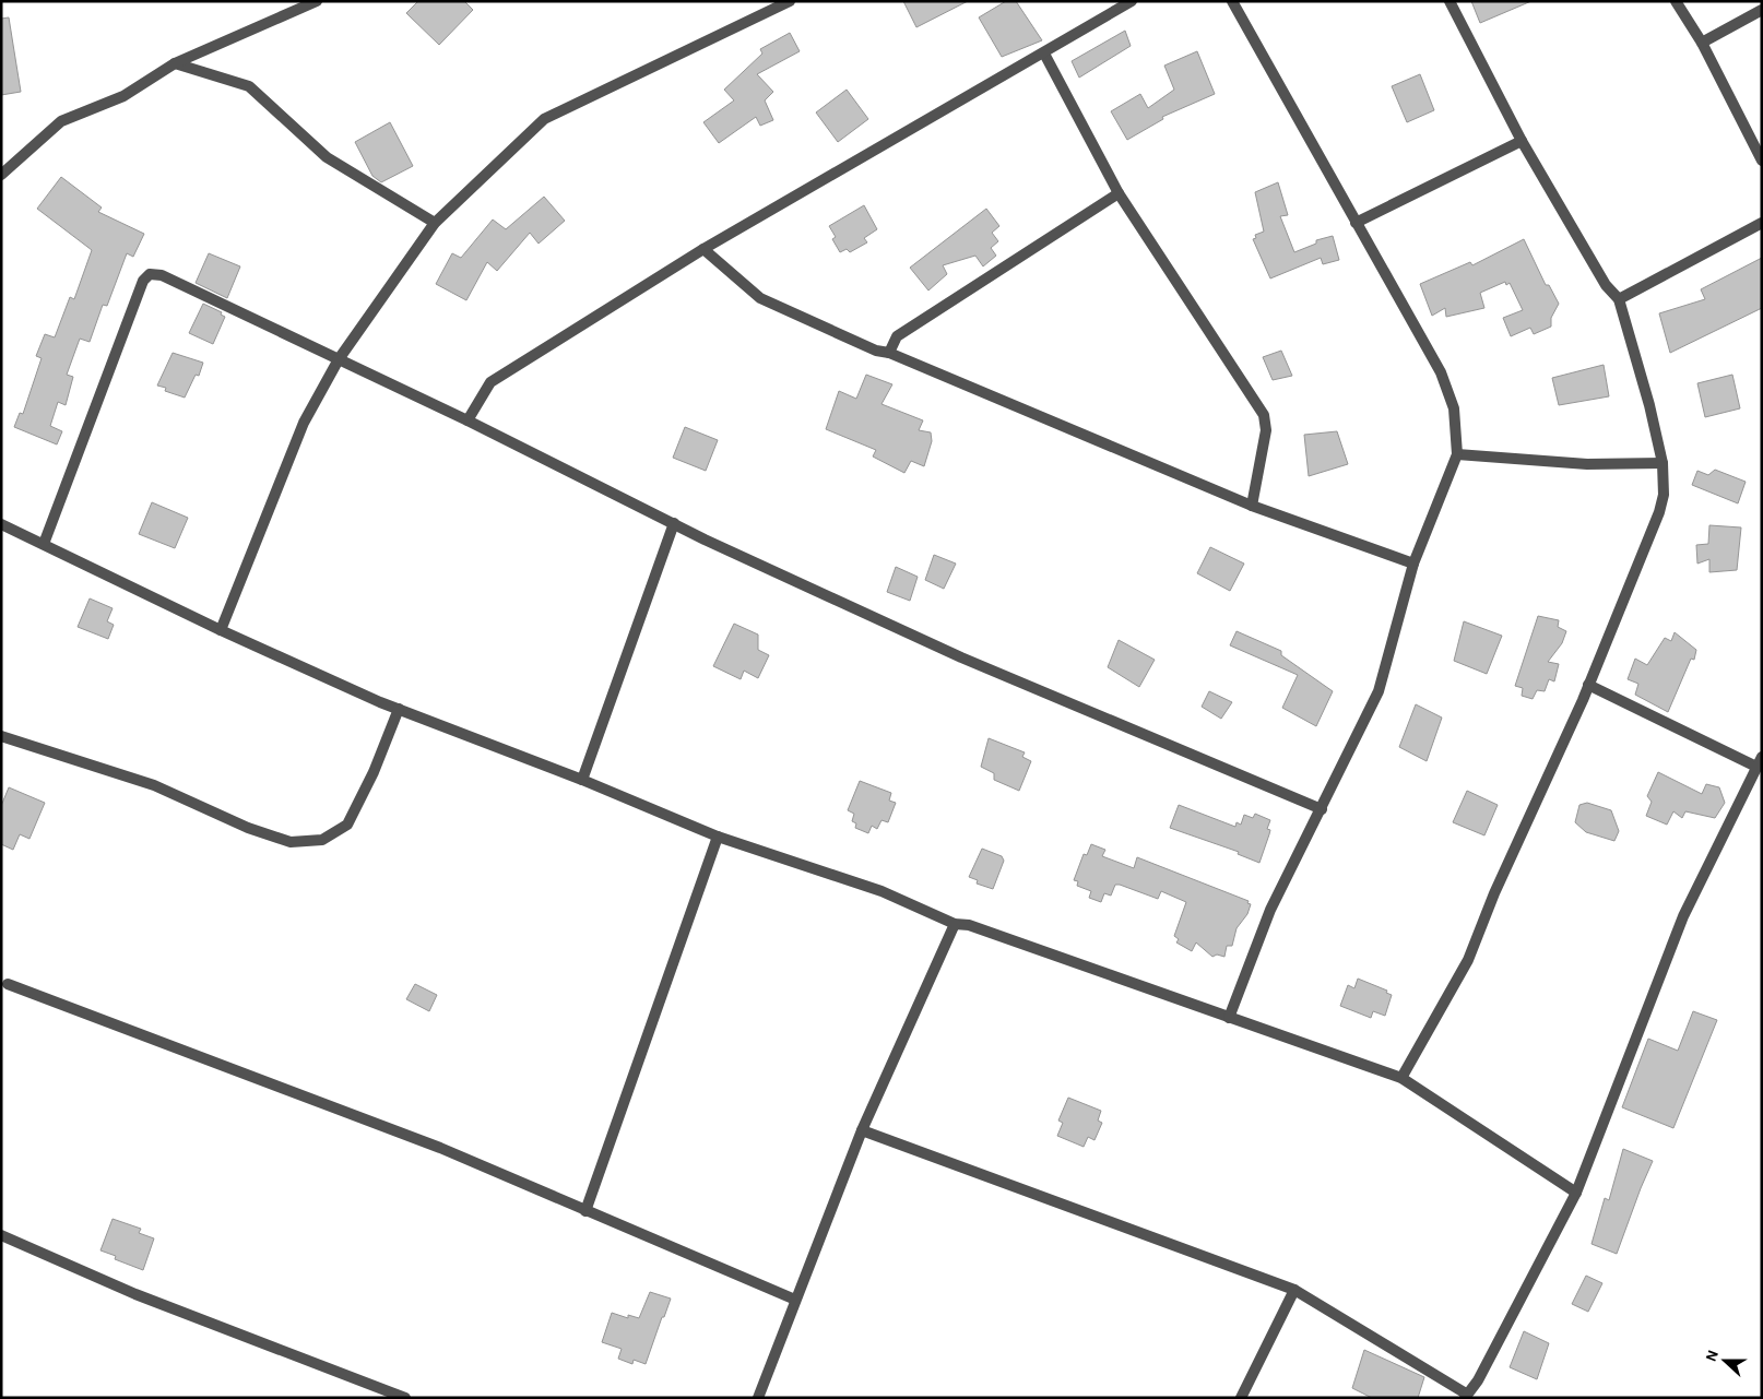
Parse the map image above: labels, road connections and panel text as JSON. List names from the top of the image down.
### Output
{
  "north": "left"
}
